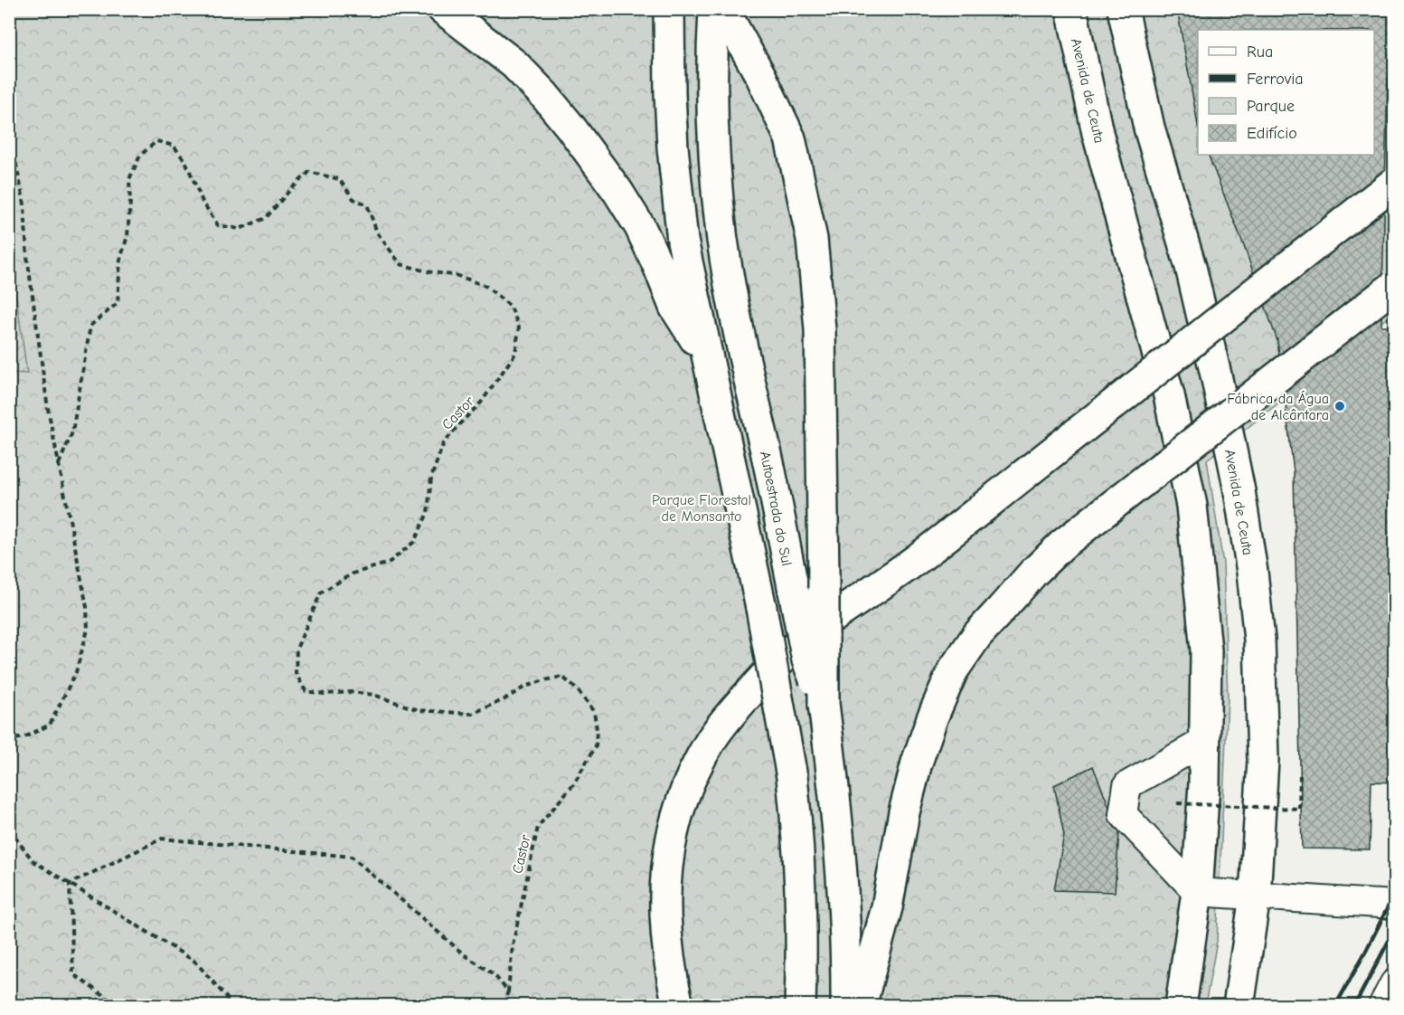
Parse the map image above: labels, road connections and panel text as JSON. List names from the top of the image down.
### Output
{
  "streets": {
    "highway": ["Avenida de Ceuta", "Autoestrada do Sul"],
    "path": ["Castor"]
  },
  "parks": ["Parque Florestal de Monsanto"],
  "places": ["Fábrica da Água de Alcântara"],
  "legend": [
    "Rua",
    "Ferrovia",
    "Parque",
    "Edifício"
  ]
}
